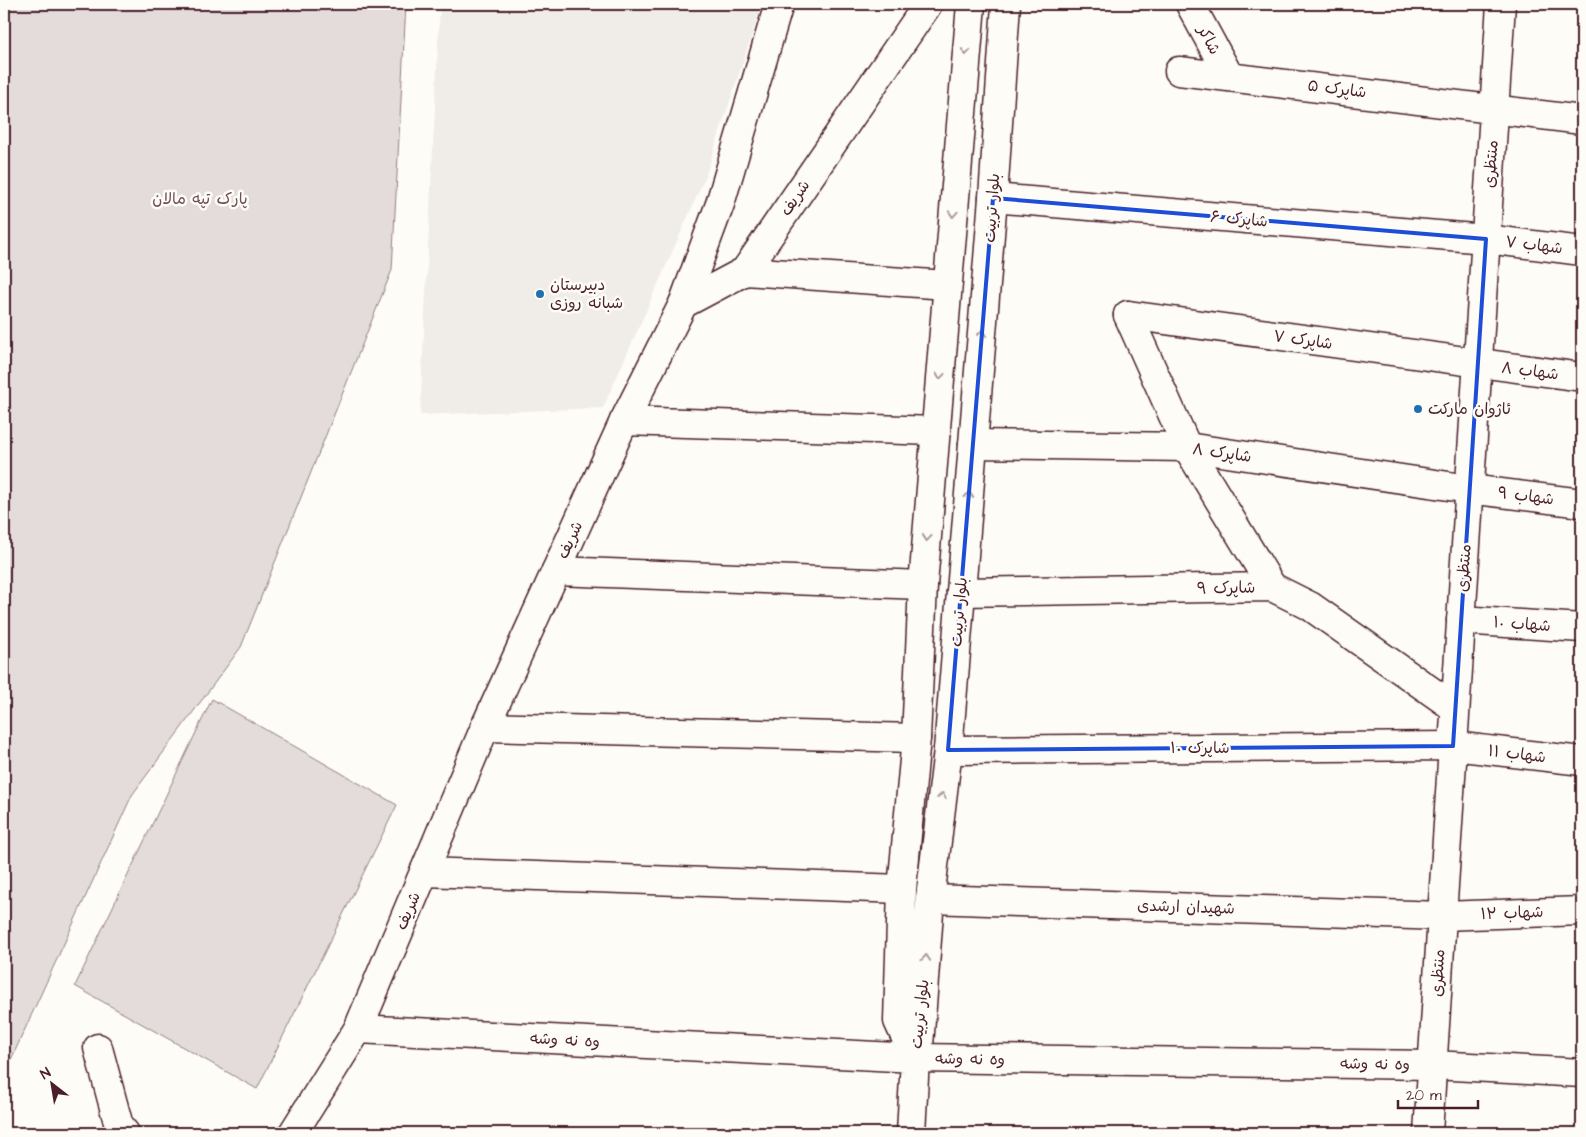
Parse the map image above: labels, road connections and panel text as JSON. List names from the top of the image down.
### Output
{
  "streets": {
    "street": [
      "شاکر",
      "شاپرک ۵",
      "منتظری",
      "شریف",
      "بلوار تربیت",
      "شاپرک ۶",
      "شهاب ۷",
      "شاپرک ۷",
      "شهاب ۸",
      "شاپرک ۸",
      "شهاب ۹",
      "شاپرک ۹",
      "شهاب ۱۰",
      "شاپرک ۱۰",
      "شهاب ۱۱",
      "شهیدان ارشدی",
      "شهاب ۱۲",
      "وه نه وشه"
    ]
  },
  "crossings": [
    ["شاکر", "شاپرک ۵"],
    ["شاپرک ۵", "منتظری"],
    ["منتظری", "شاپرک ۶"],
    ["منتظری", "شهاب ۷"],
    ["منتظری", "شاپرک ۷"],
    ["منتظری", "شهاب ۸"],
    ["منتظری", "شاپرک ۸"],
    ["منتظری", "شهاب ۹"],
    ["منتظری", "شاپرک ۹"],
    ["منتظری", "شهاب ۱۰"],
    ["منتظری", "شاپرک ۱۰"],
    ["منتظری", "شهاب ۱۱"],
    ["منتظری", "شهیدان ارشدی"],
    ["منتظری", "شهاب ۱۲"],
    ["منتظری", "وه نه وشه"],
    ["شریف", "وه نه وشه"],
    ["بلوار تربیت", "شاپرک ۶"],
    ["بلوار تربیت", "شاپرک ۸"],
    ["بلوار تربیت", "شاپرک ۹"],
    ["بلوار تربیت", "شاپرک ۱۰"],
    ["بلوار تربیت", "شهیدان ارشدی"],
    ["بلوار تربیت", "وه نه وشه"],
    ["شاپرک ۶", "شهاب ۷"],
    ["شاپرک ۷", "شهاب ۸"],
    ["شاپرک ۷", "شاپرک ۸"],
    ["شاپرک ۸", "شهاب ۹"],
    ["شاپرک ۱۰", "شهاب ۱۱"],
    ["شهیدان ارشدی", "شهاب ۱۲"]
  ],
  "parks": ["پارک تپه مالان"],
  "places": ["دبیرستان شبانه روزی", "ئاژوان مارکت"],
  "scale_bar": "20 m",
  "north": "top left"
}
